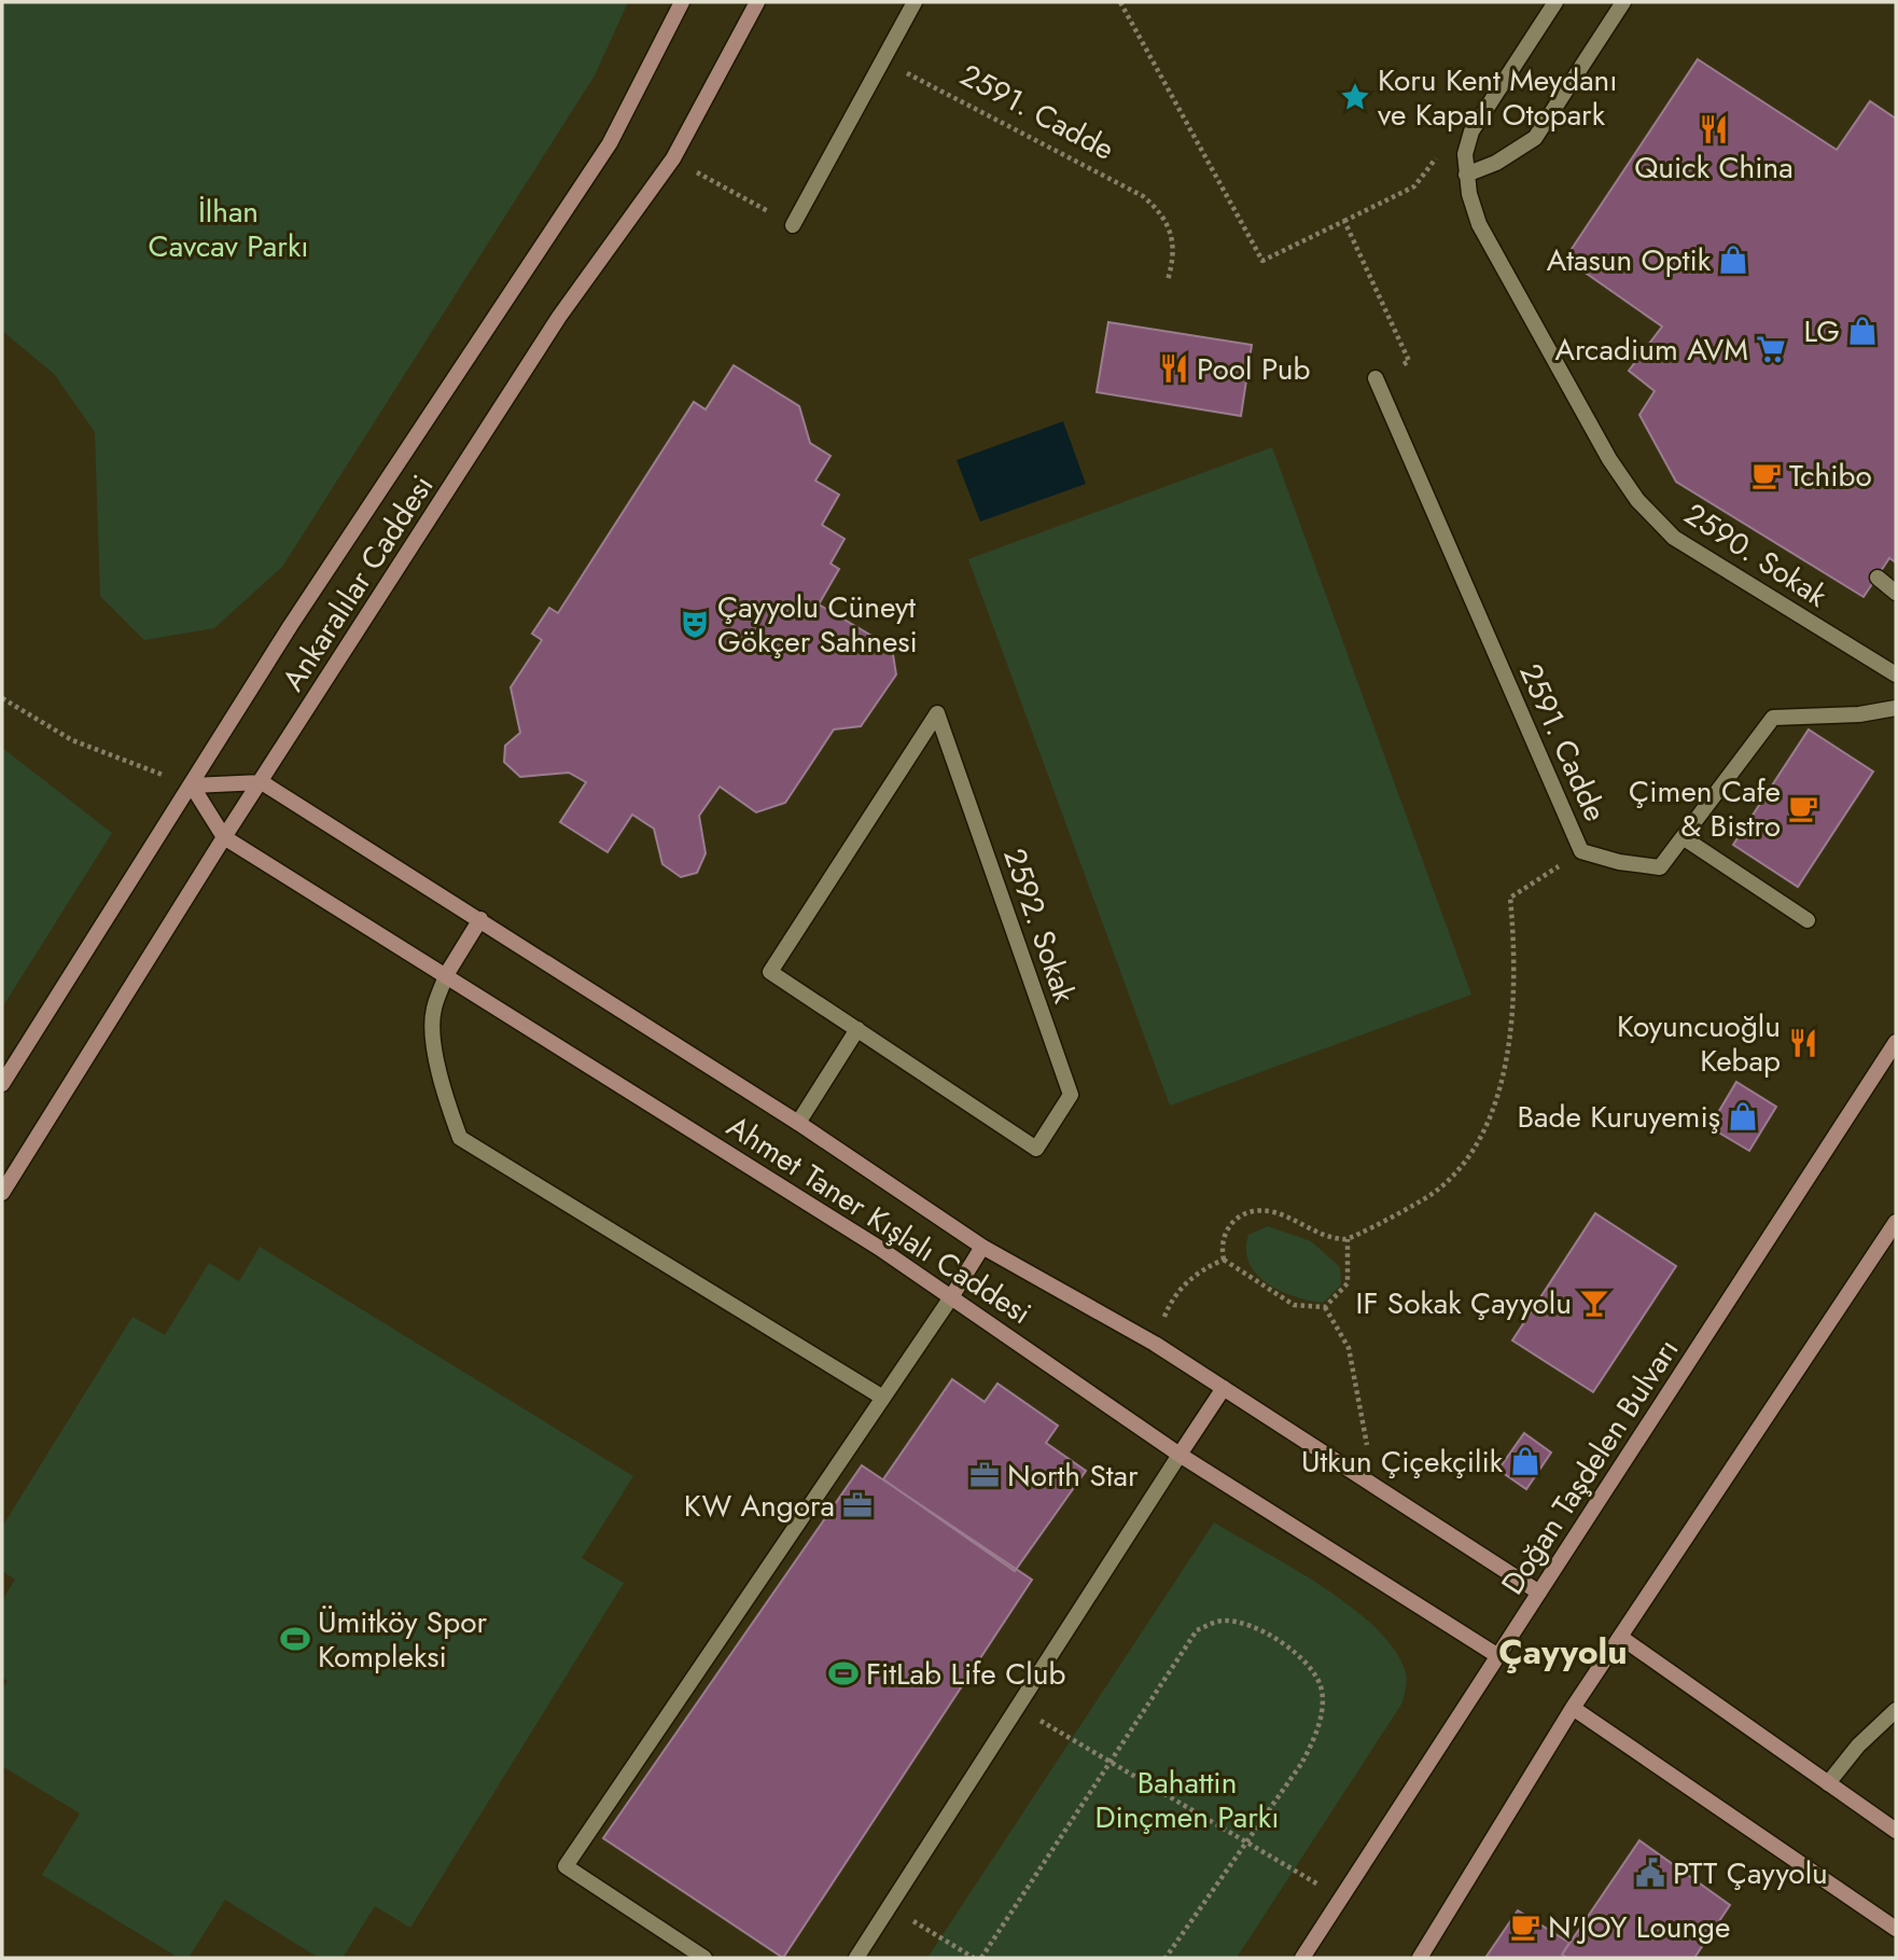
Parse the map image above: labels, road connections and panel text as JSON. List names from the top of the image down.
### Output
{
  "streets": {
    "main road": ["Ankaralılar Caddesi", "Ahmet Taner Kışlalı Caddesi", "Doğan Taşdelen Bulvarı"],
    "street": ["2591. Cadde", "2590. Sokak", "2592. Sokak"]
  },
  "crossings": [
    ["Ankaralılar Caddesi", "Ahmet Taner Kışlalı Caddesi"],
    ["Ahmet Taner Kışlalı Caddesi", "Doğan Taşdelen Bulvarı"]
  ],
  "districts": ["Çayyolu"],
  "parks": ["İlhan Cavcav Parkı", "Bahattin Dinçmen Parkı"],
  "places": {
    "place": ["Koru Kent Meydanı ve Kapalı Otopark"],
    "restaurant": ["Quick China", "Pool Pub", "Koyuncuoğlu Kebap"],
    "shop": [
      "Atasun Optik",
      "LG",
      "Bade Kuruyemiş",
      "Utkun Çiçekçilik"
    ],
    "supermarket": ["Arcadium AVM"],
    "cafe": ["Tchibo", "Çimen Cafe & Bistro", "N'JOY Lounge"],
    "theatre": ["Çayyolu Cüneyt Gökçer Sahnesi"],
    "bar": ["IF Sokak Çayyolu"],
    "office": ["North Star", "KW Angora"],
    "sports": ["Ümitköy Spor Kompleksi", "FitLab Life Club"],
    "public building": ["PTT Çayyolu"]
  }
}
